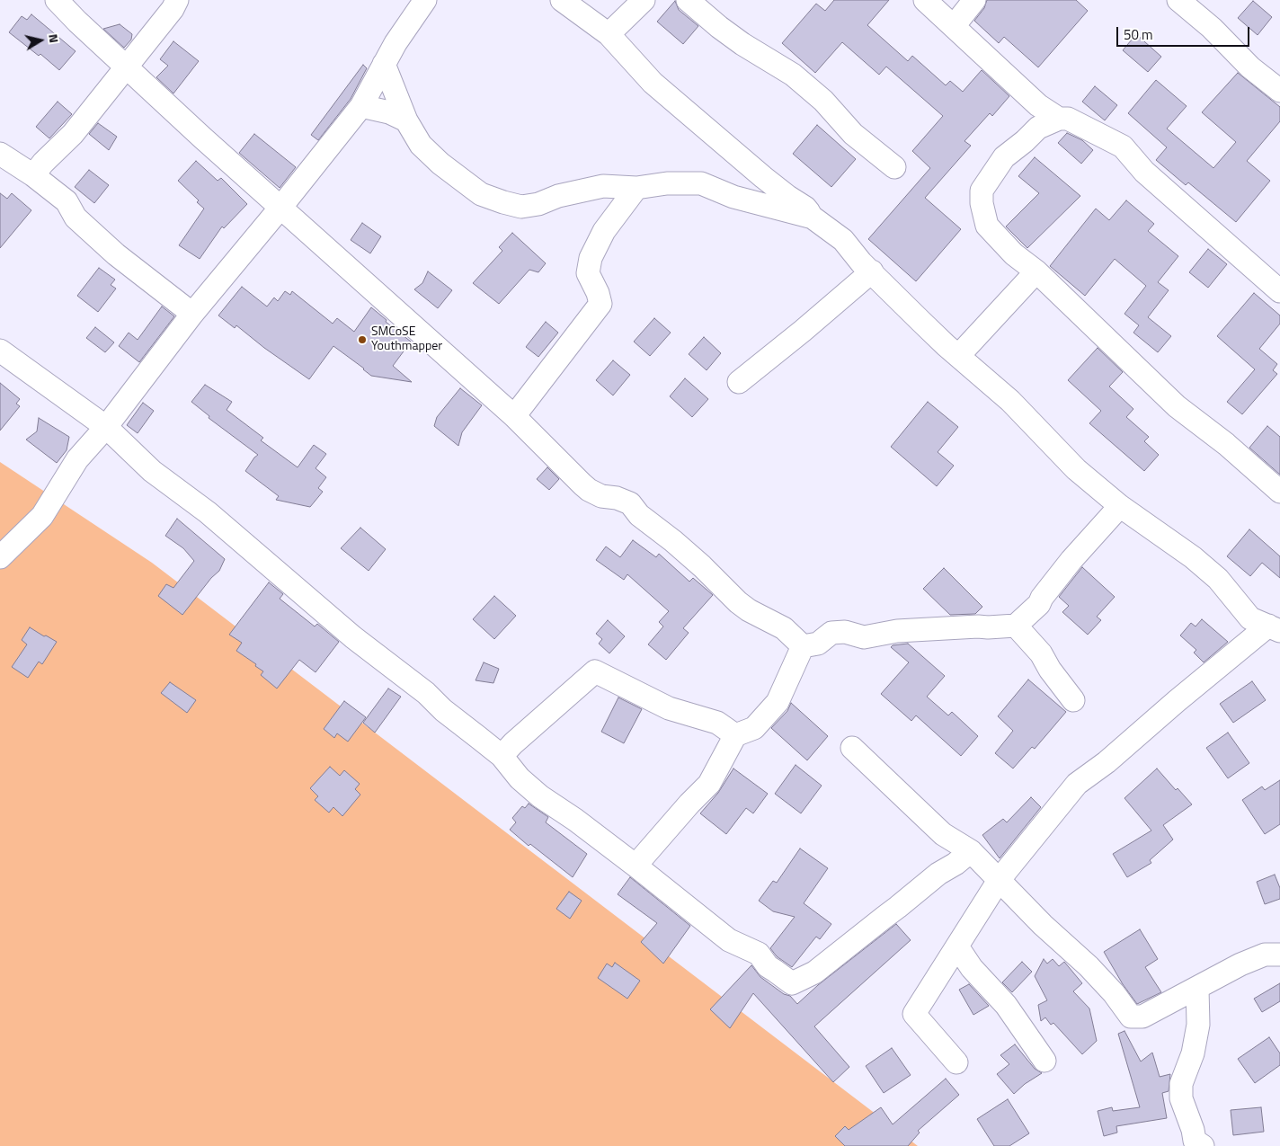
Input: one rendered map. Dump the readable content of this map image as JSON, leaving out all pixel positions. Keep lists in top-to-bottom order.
{
  "places": ["SMCoSE Youthmapper"],
  "scale_bar": "50 m",
  "north": "right"
}
